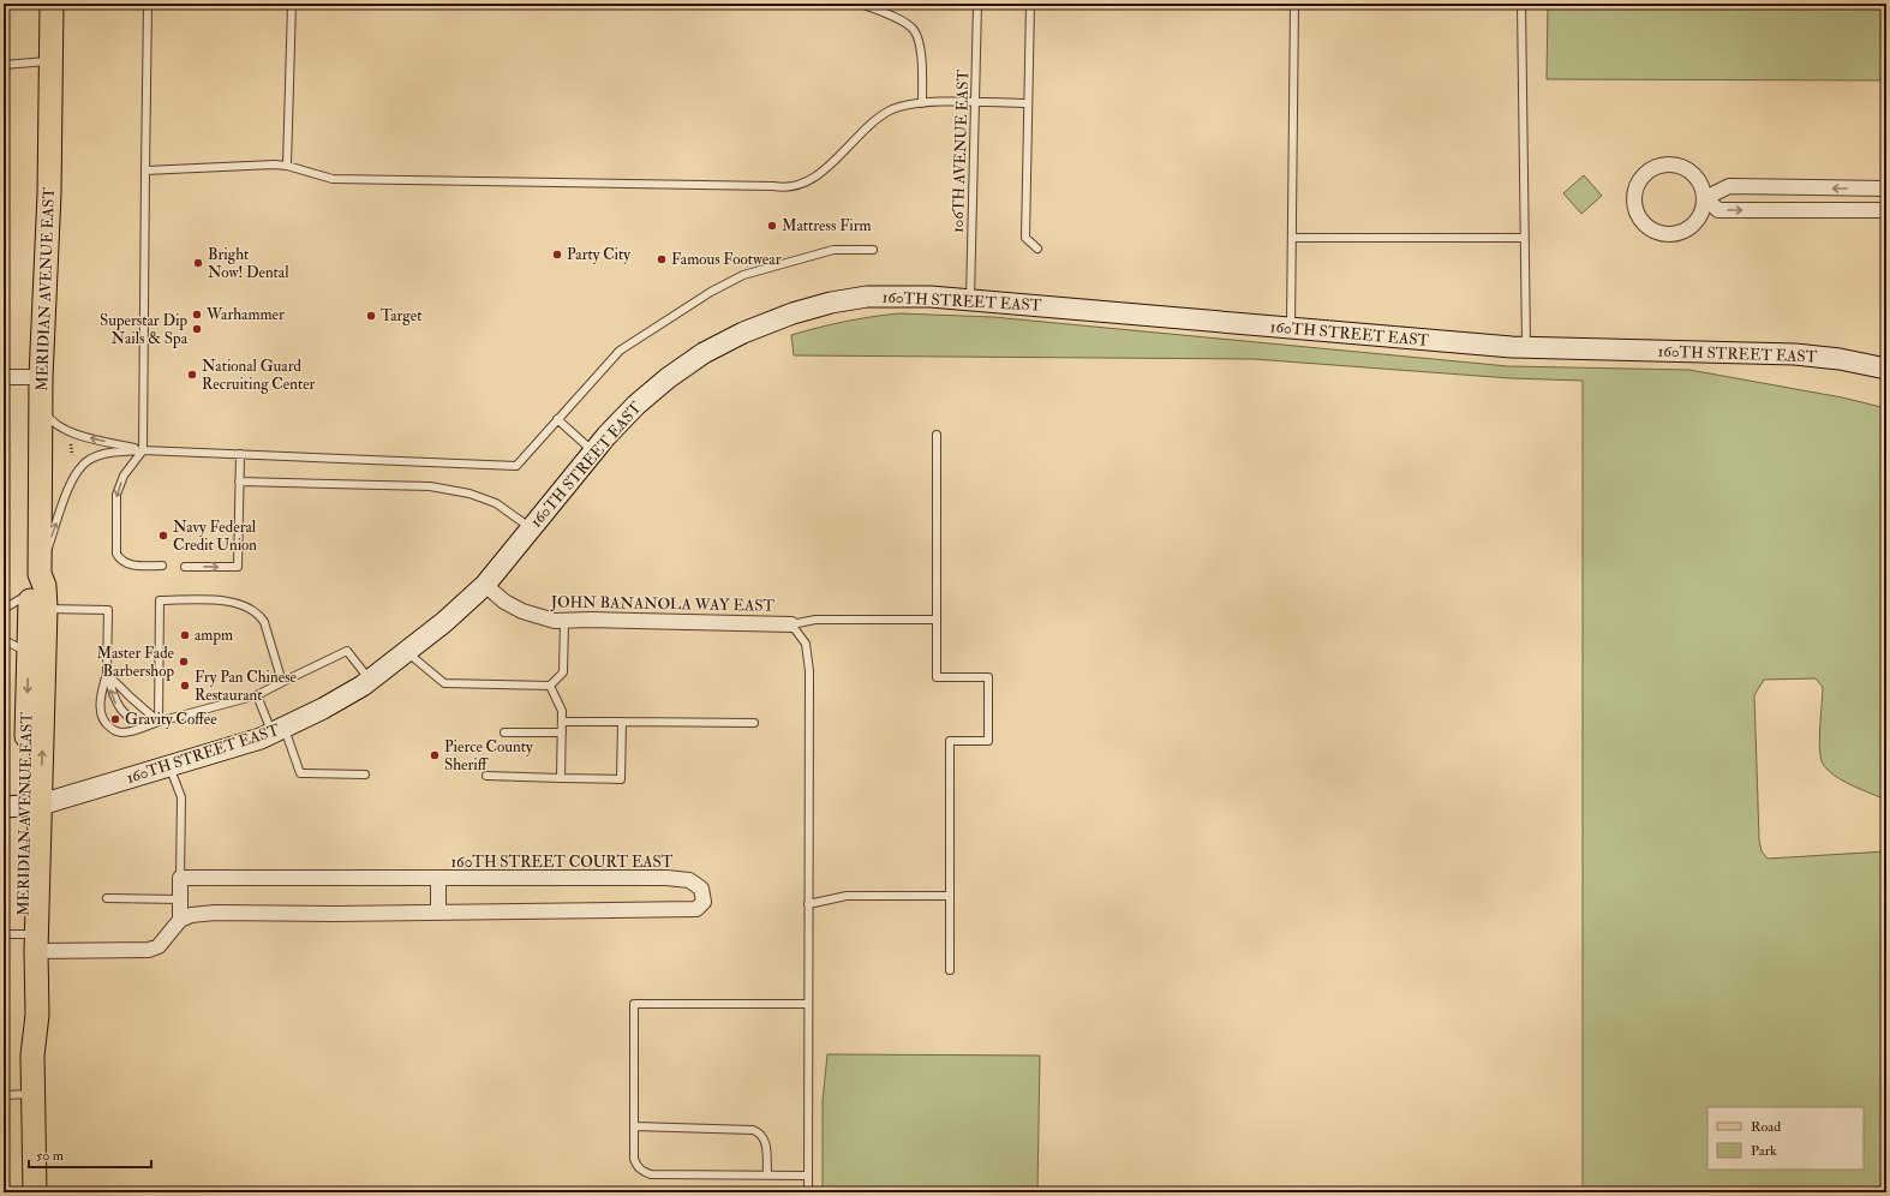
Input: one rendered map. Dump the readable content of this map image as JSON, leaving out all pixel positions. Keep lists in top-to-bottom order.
{
  "streets": {
    "main road": ["MERIDIAN AVENUE EAST"],
    "street": ["160TH STREET EAST", "JOHN BANANOLA WAY EAST", "160TH STREET COURT EAST"],
    "lane": ["106TH AVENUE EAST"]
  },
  "crossings": [
    ["106TH AVENUE EAST", "160TH STREET EAST"],
    ["MERIDIAN AVENUE EAST", "160TH STREET EAST"],
    ["160TH STREET EAST", "JOHN BANANOLA WAY EAST"]
  ],
  "places": [
    "Mattress Firm",
    "Party City",
    "Famous Footwear",
    "Bright Now! Dental",
    "Warhammer",
    "Target",
    "Superstar Dip Nails & Spa",
    "National Guard Recruiting Center",
    "Navy Federal Credit Union",
    "ampm",
    "Master Fade Barbershop",
    "Fry Pan Chinese Restaurant",
    "Gravity Coffee",
    "Pierce County Sheriff"
  ],
  "legend": ["Road", "Park"],
  "scale_bar": "50 m"
}
